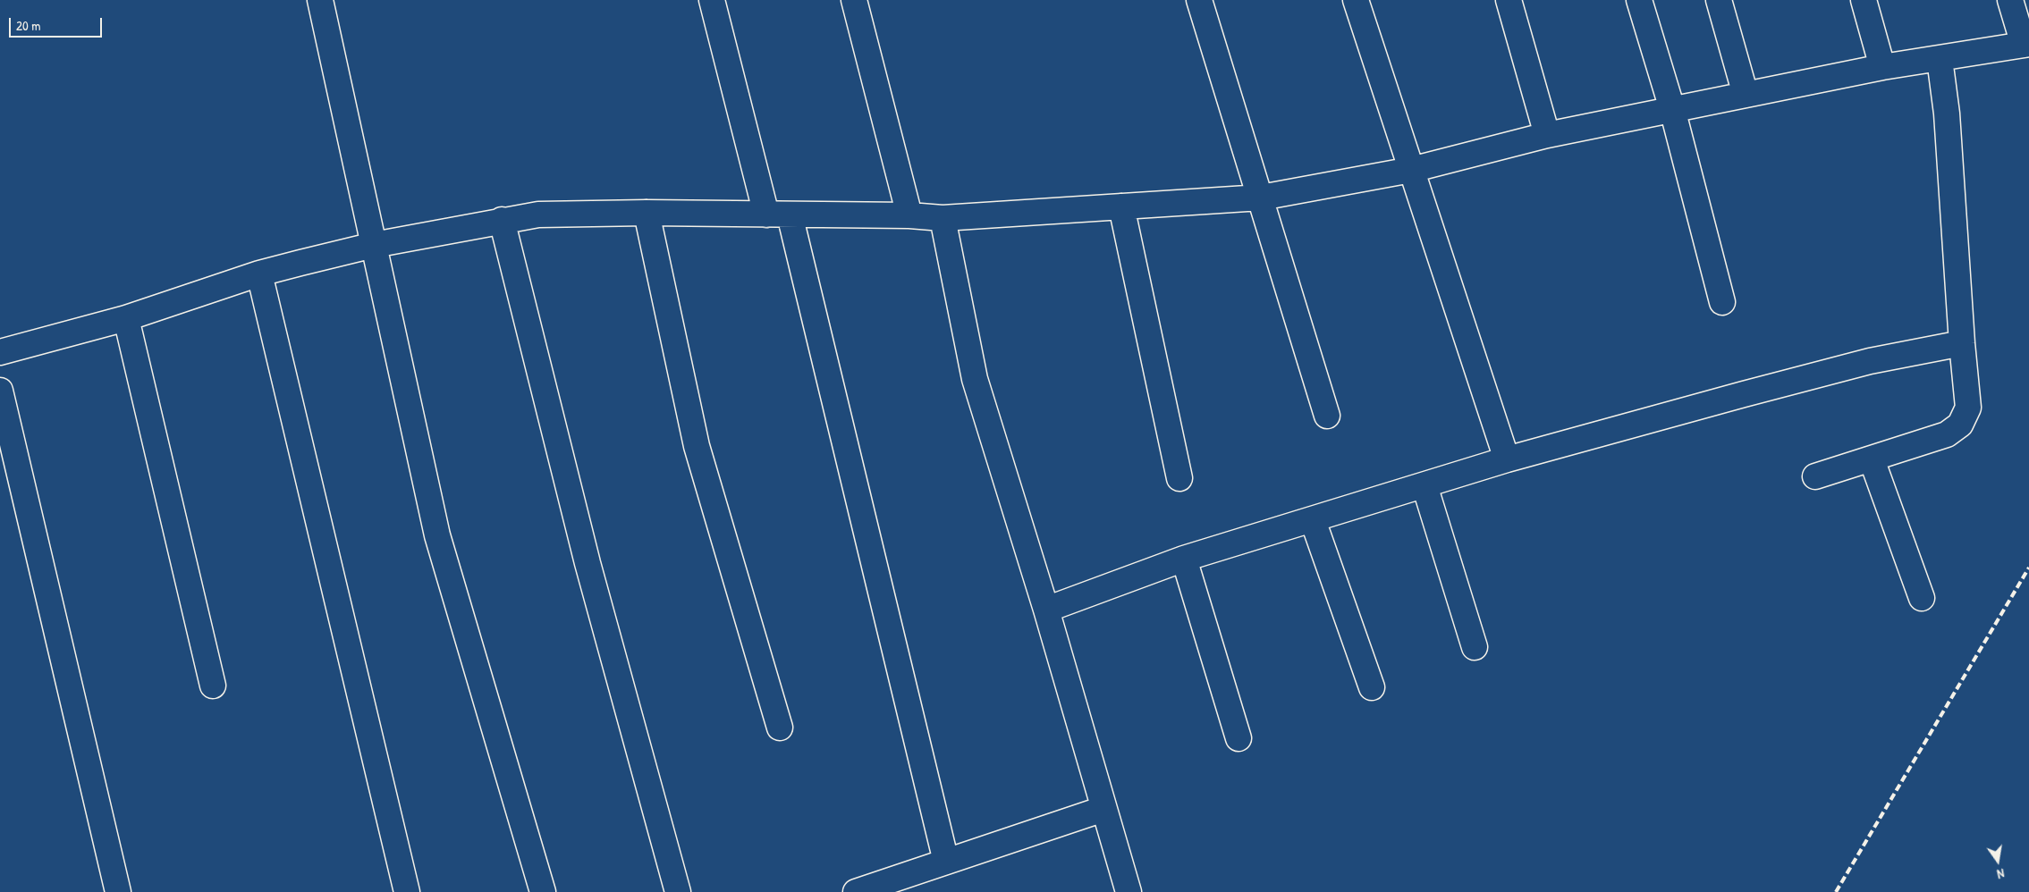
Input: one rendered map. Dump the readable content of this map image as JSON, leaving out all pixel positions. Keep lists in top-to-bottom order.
{
  "scale_bar": "20 m",
  "north": "bottom"
}
